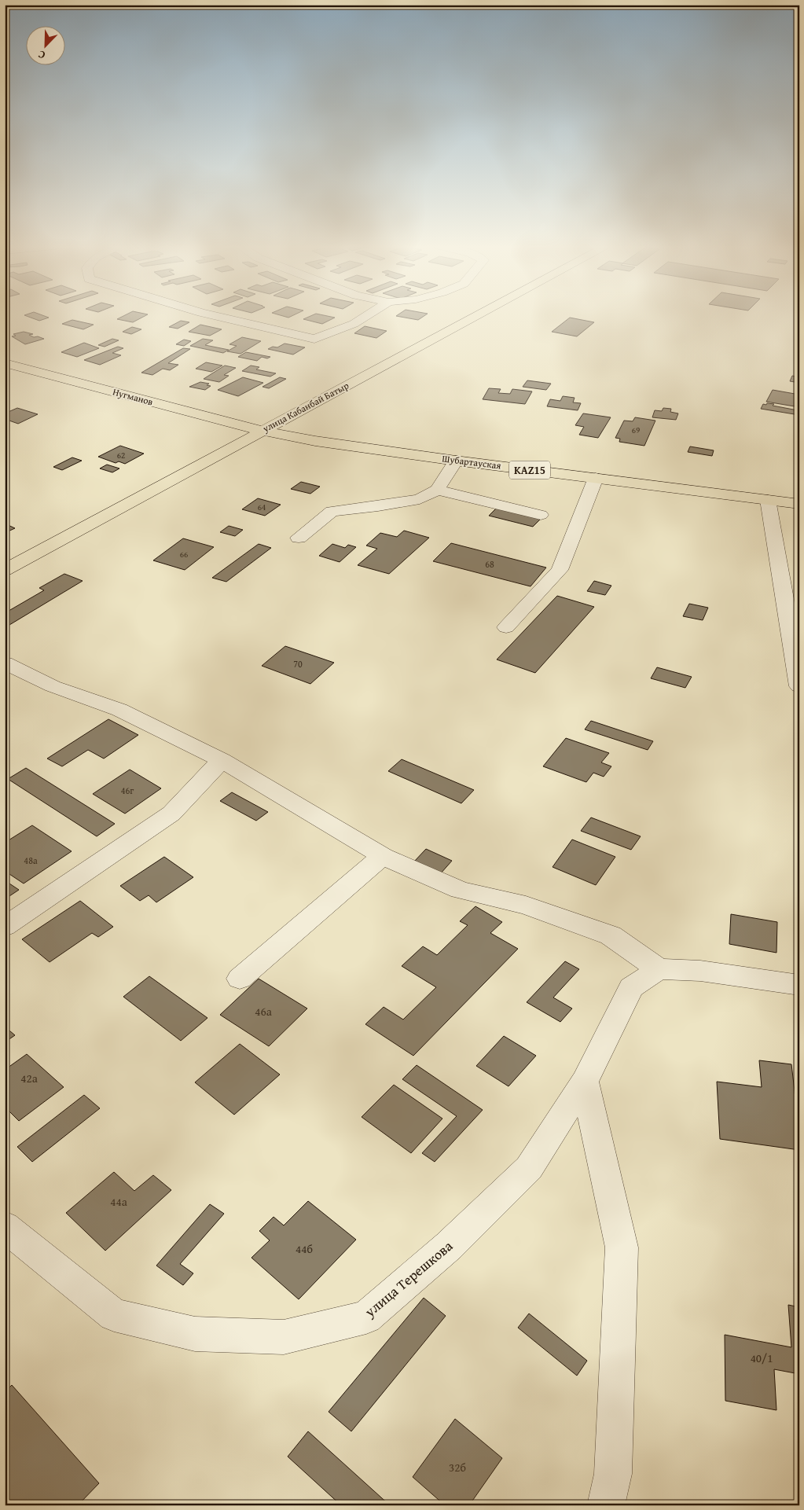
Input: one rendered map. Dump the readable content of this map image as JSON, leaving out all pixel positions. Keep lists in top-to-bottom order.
{
  "streets": {
    "main road": [
      "Нугманов",
      "улица Кабанбай Батыр",
      "Шубартауская",
      "KAZ15"
    ],
    "street": ["улица Терешкова"]
  },
  "crossings": [
    ["Нугманов", "улица Кабанбай Батыр"],
    ["Нугманов", "Шубартауская"],
    ["улица Кабанбай Батыр", "Шубартауская"]
  ],
  "house_numbers": [
    "69",
    "62",
    "64",
    "66",
    "68",
    "70",
    "46г",
    "48а",
    "46а",
    "42а",
    "44а",
    "44б",
    "40/1",
    "32б"
  ],
  "north": "bottom left"
}
